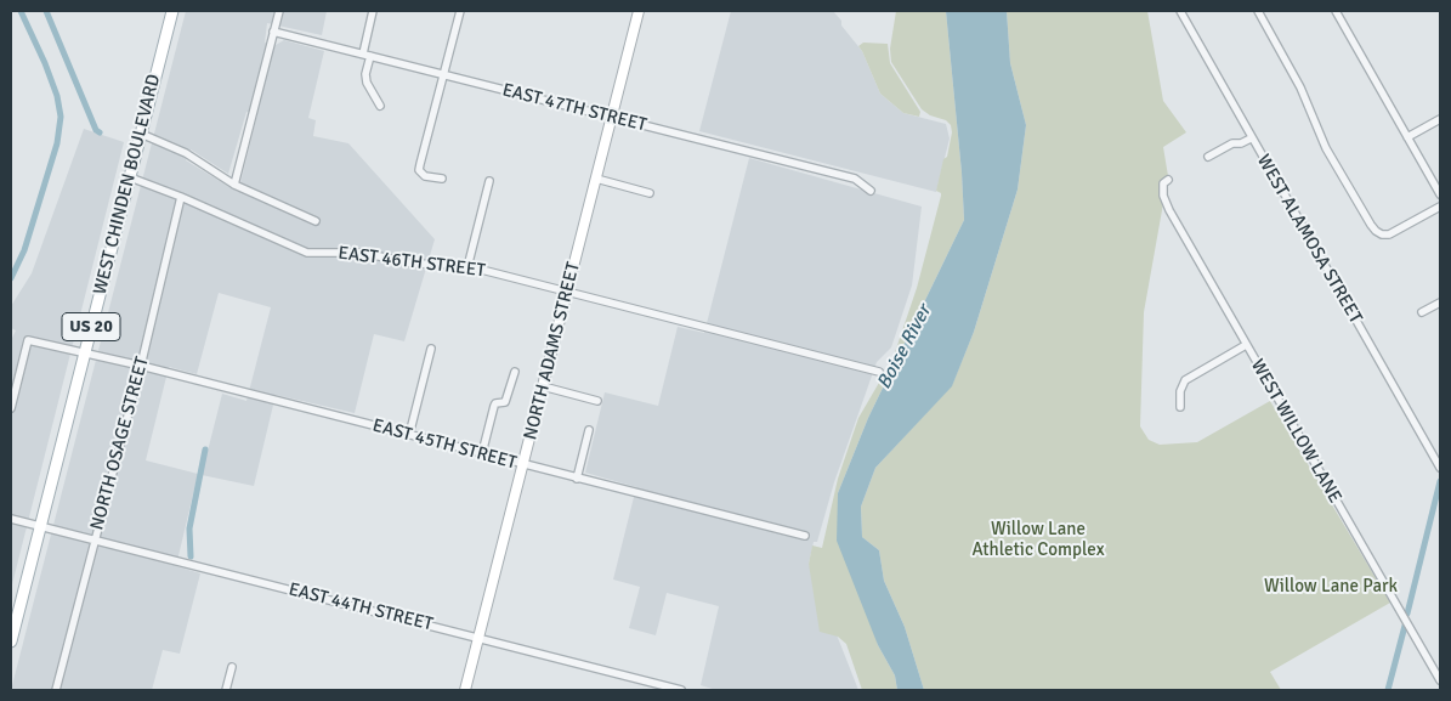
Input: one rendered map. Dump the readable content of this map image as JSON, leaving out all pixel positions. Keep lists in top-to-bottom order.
{
  "streets": {
    "main road": ["WEST CHINDEN BOULEVARD", "US 20"],
    "street": [
      "EAST 47TH STREET",
      "WEST ALAMOSA STREET",
      "EAST 46TH STREET",
      "NORTH ADAMS STREET",
      "WEST WILLOW LANE",
      "NORTH OSAGE STREET",
      "EAST 45TH STREET",
      "EAST 44TH STREET"
    ]
  },
  "crossings": [
    ["EAST 47TH STREET", "NORTH ADAMS STREET"],
    ["WEST CHINDEN BOULEVARD", "EAST 46TH STREET"],
    ["WEST CHINDEN BOULEVARD", "EAST 45TH STREET"],
    ["WEST CHINDEN BOULEVARD", "EAST 44TH STREET"],
    ["EAST 46TH STREET", "NORTH ADAMS STREET"],
    ["EAST 46TH STREET", "NORTH OSAGE STREET"],
    ["NORTH ADAMS STREET", "EAST 45TH STREET"],
    ["NORTH ADAMS STREET", "EAST 44TH STREET"],
    ["NORTH OSAGE STREET", "EAST 45TH STREET"],
    ["NORTH OSAGE STREET", "EAST 44TH STREET"]
  ],
  "water": ["Boise River"],
  "parks": ["Willow Lane Athletic Complex", "Willow Lane Park"]
}
